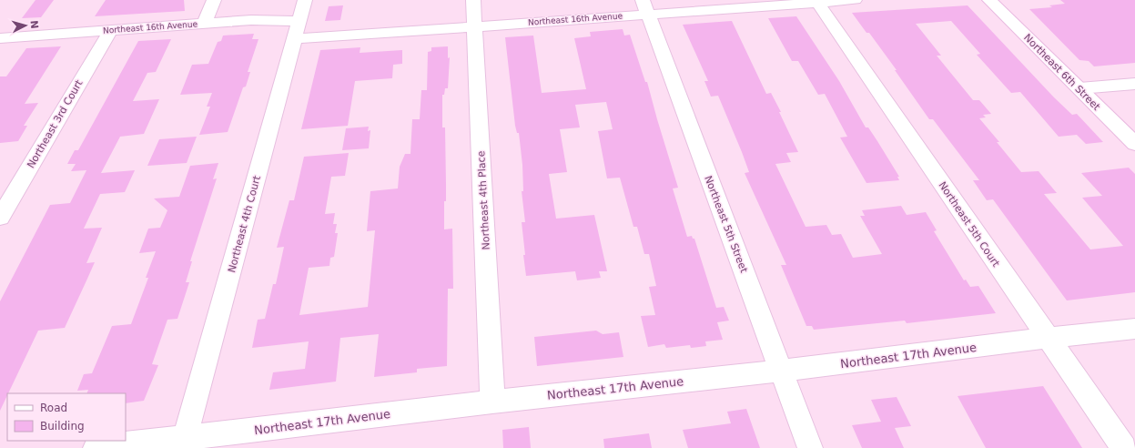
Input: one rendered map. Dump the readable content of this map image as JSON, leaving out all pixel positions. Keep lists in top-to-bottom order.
{
  "streets": {
    "street": [
      "Northeast 16th Avenue",
      "Northeast 6th Street",
      "Northeast 3rd Court",
      "Northeast 4th Place",
      "Northeast 4th Court",
      "Northeast 5th Street",
      "Northeast 5th Court",
      "Northeast 17th Avenue"
    ]
  },
  "crossings": [
    ["Northeast 16th Avenue", "Northeast 3rd Court"],
    ["Northeast 16th Avenue", "Northeast 4th Place"],
    ["Northeast 16th Avenue", "Northeast 4th Court"],
    ["Northeast 16th Avenue", "Northeast 5th Street"],
    ["Northeast 16th Avenue", "Northeast 5th Court"],
    ["Northeast 4th Place", "Northeast 17th Avenue"],
    ["Northeast 4th Court", "Northeast 17th Avenue"],
    ["Northeast 5th Street", "Northeast 17th Avenue"],
    ["Northeast 5th Court", "Northeast 17th Avenue"]
  ],
  "legend": ["Road", "Building"],
  "north": "right"
}
